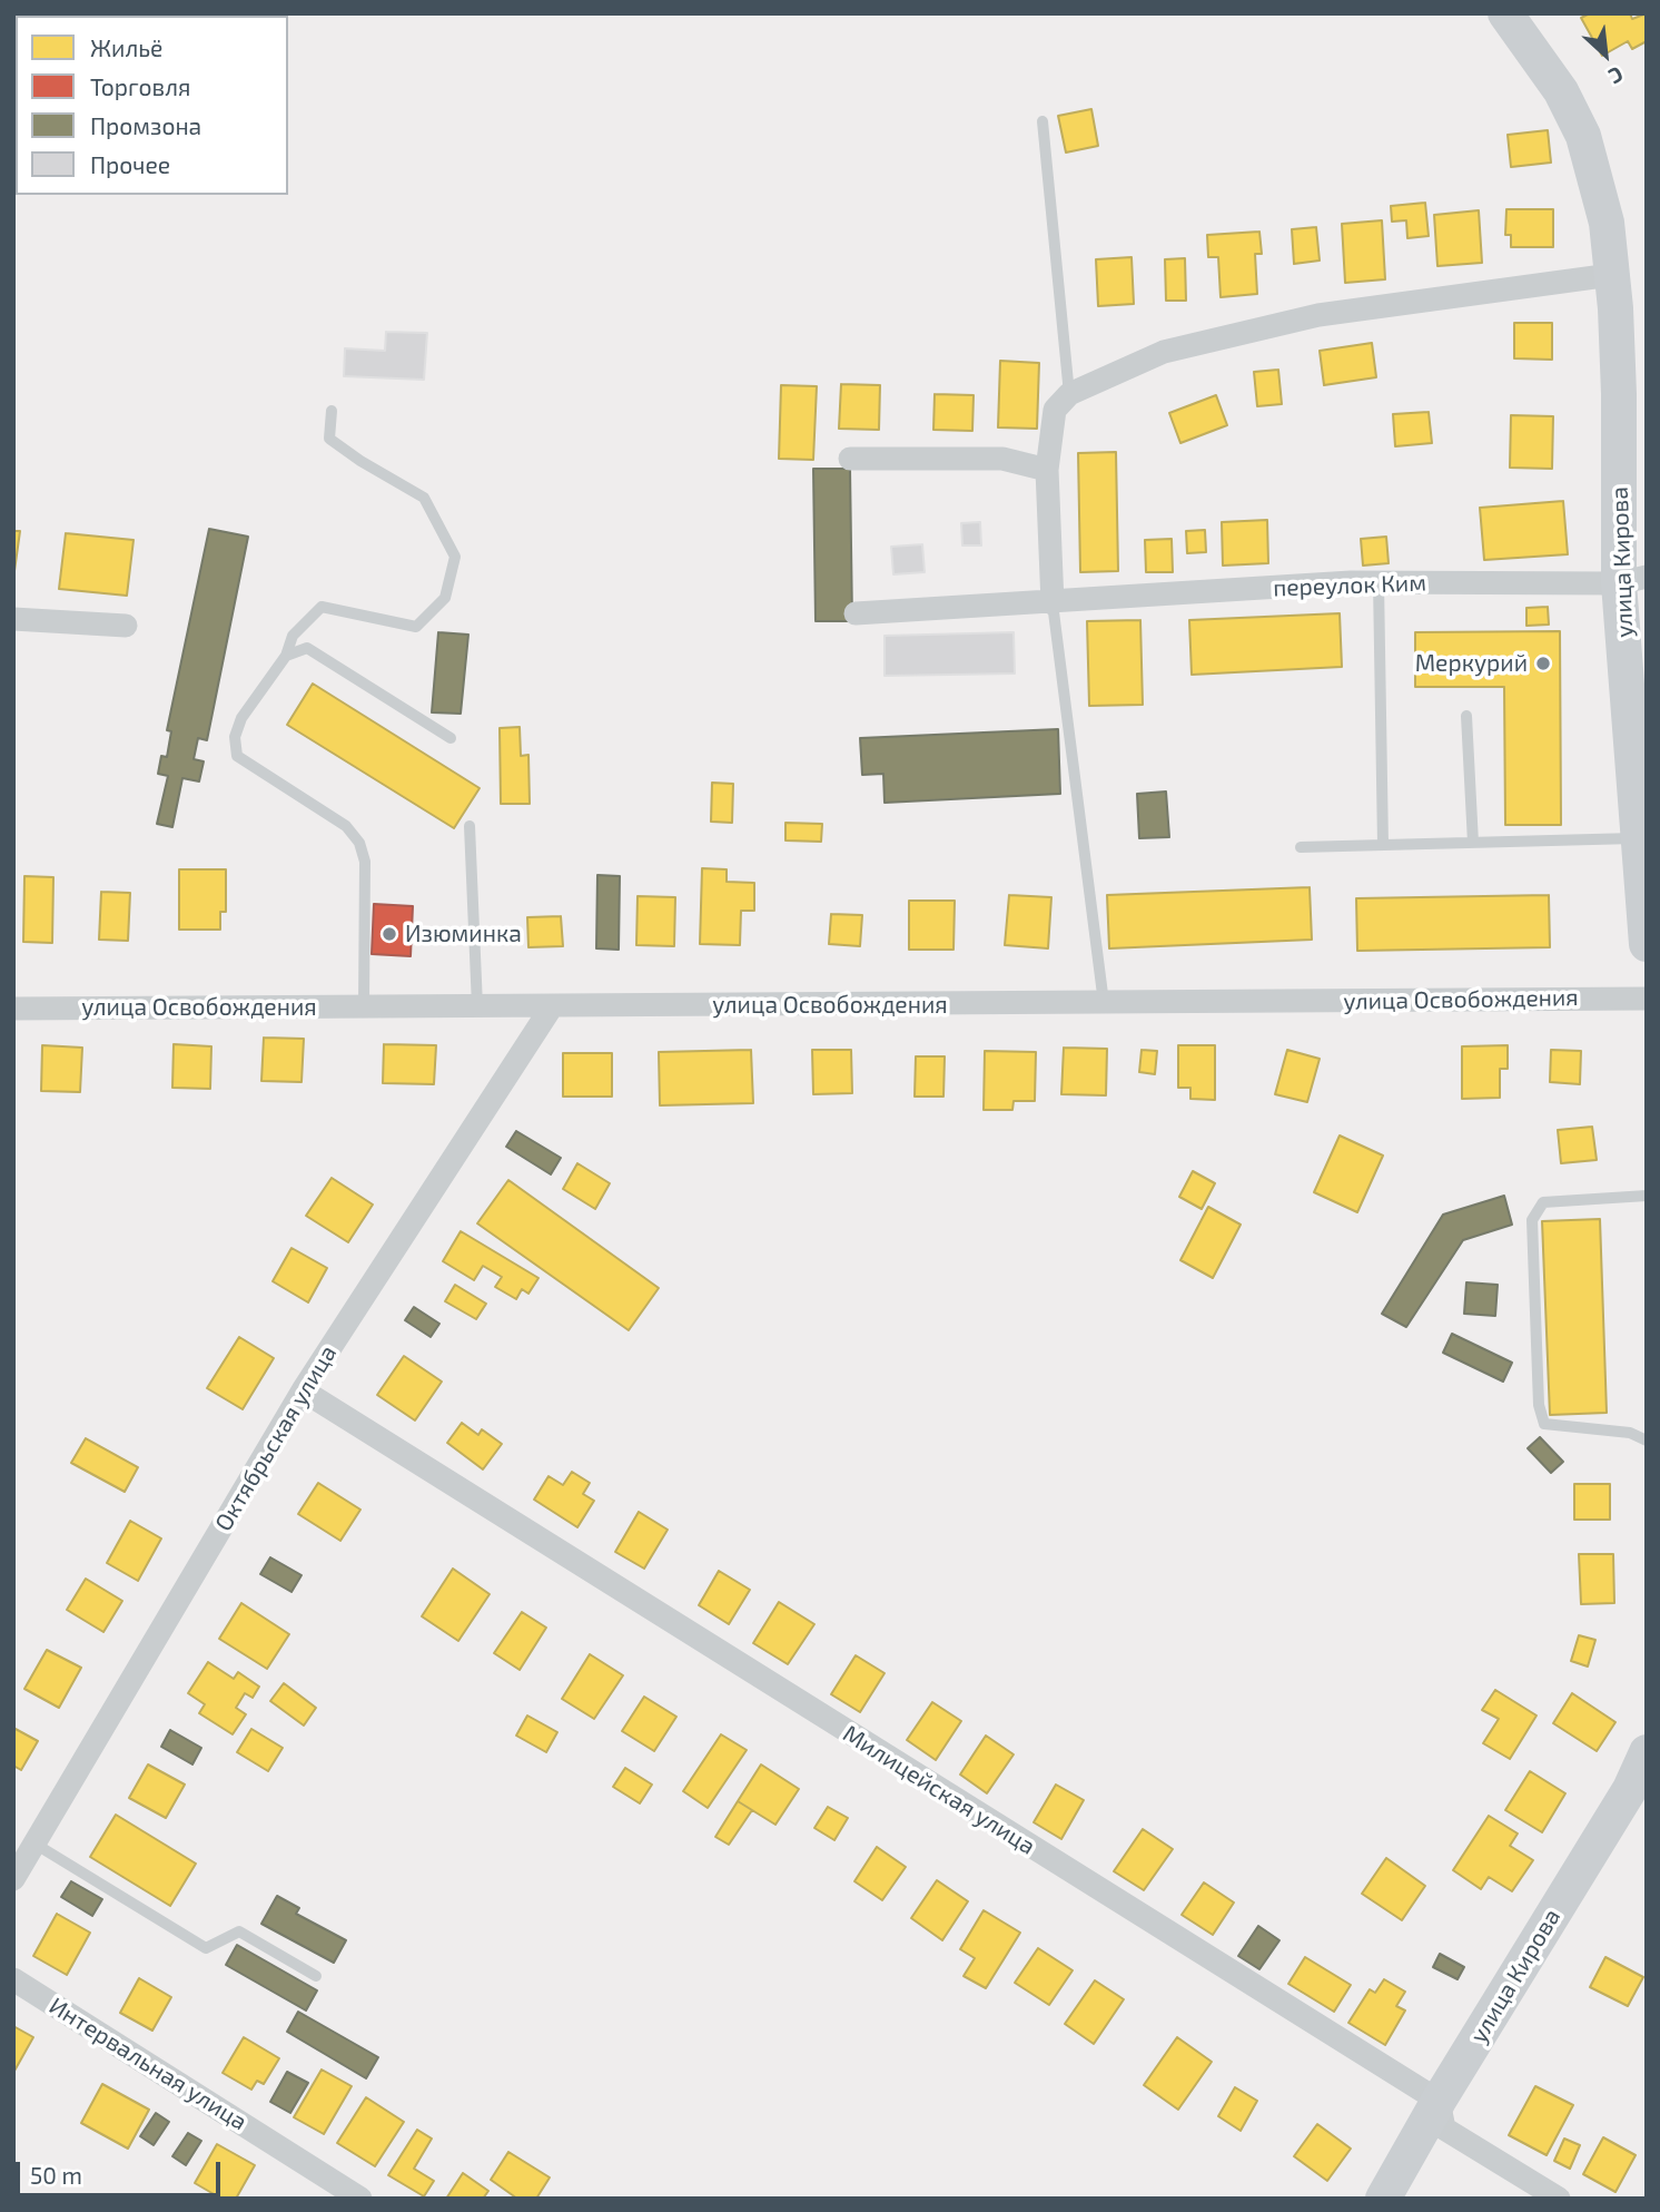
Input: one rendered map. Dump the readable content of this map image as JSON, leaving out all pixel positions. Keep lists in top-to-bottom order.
{
  "streets": {
    "main road": ["улица Кирова"],
    "street": [
      "переулок Ким",
      "улица Освобождения",
      "Октябрьская улица",
      "Милицейская улица",
      "Интервальная улица"
    ]
  },
  "crossings": [
    ["улица Кирова", "переулок Ким"],
    ["улица Кирова", "Милицейская улица"],
    ["улица Освобождения", "Октябрьская улица"],
    ["Октябрьская улица", "Милицейская улица"]
  ],
  "places": ["Меркурий", "Изюминка"],
  "legend": [
    "Жильё",
    "Торговля",
    "Промзона",
    "Прочее"
  ],
  "scale_bar": "50 m",
  "north": "bottom right"
}
